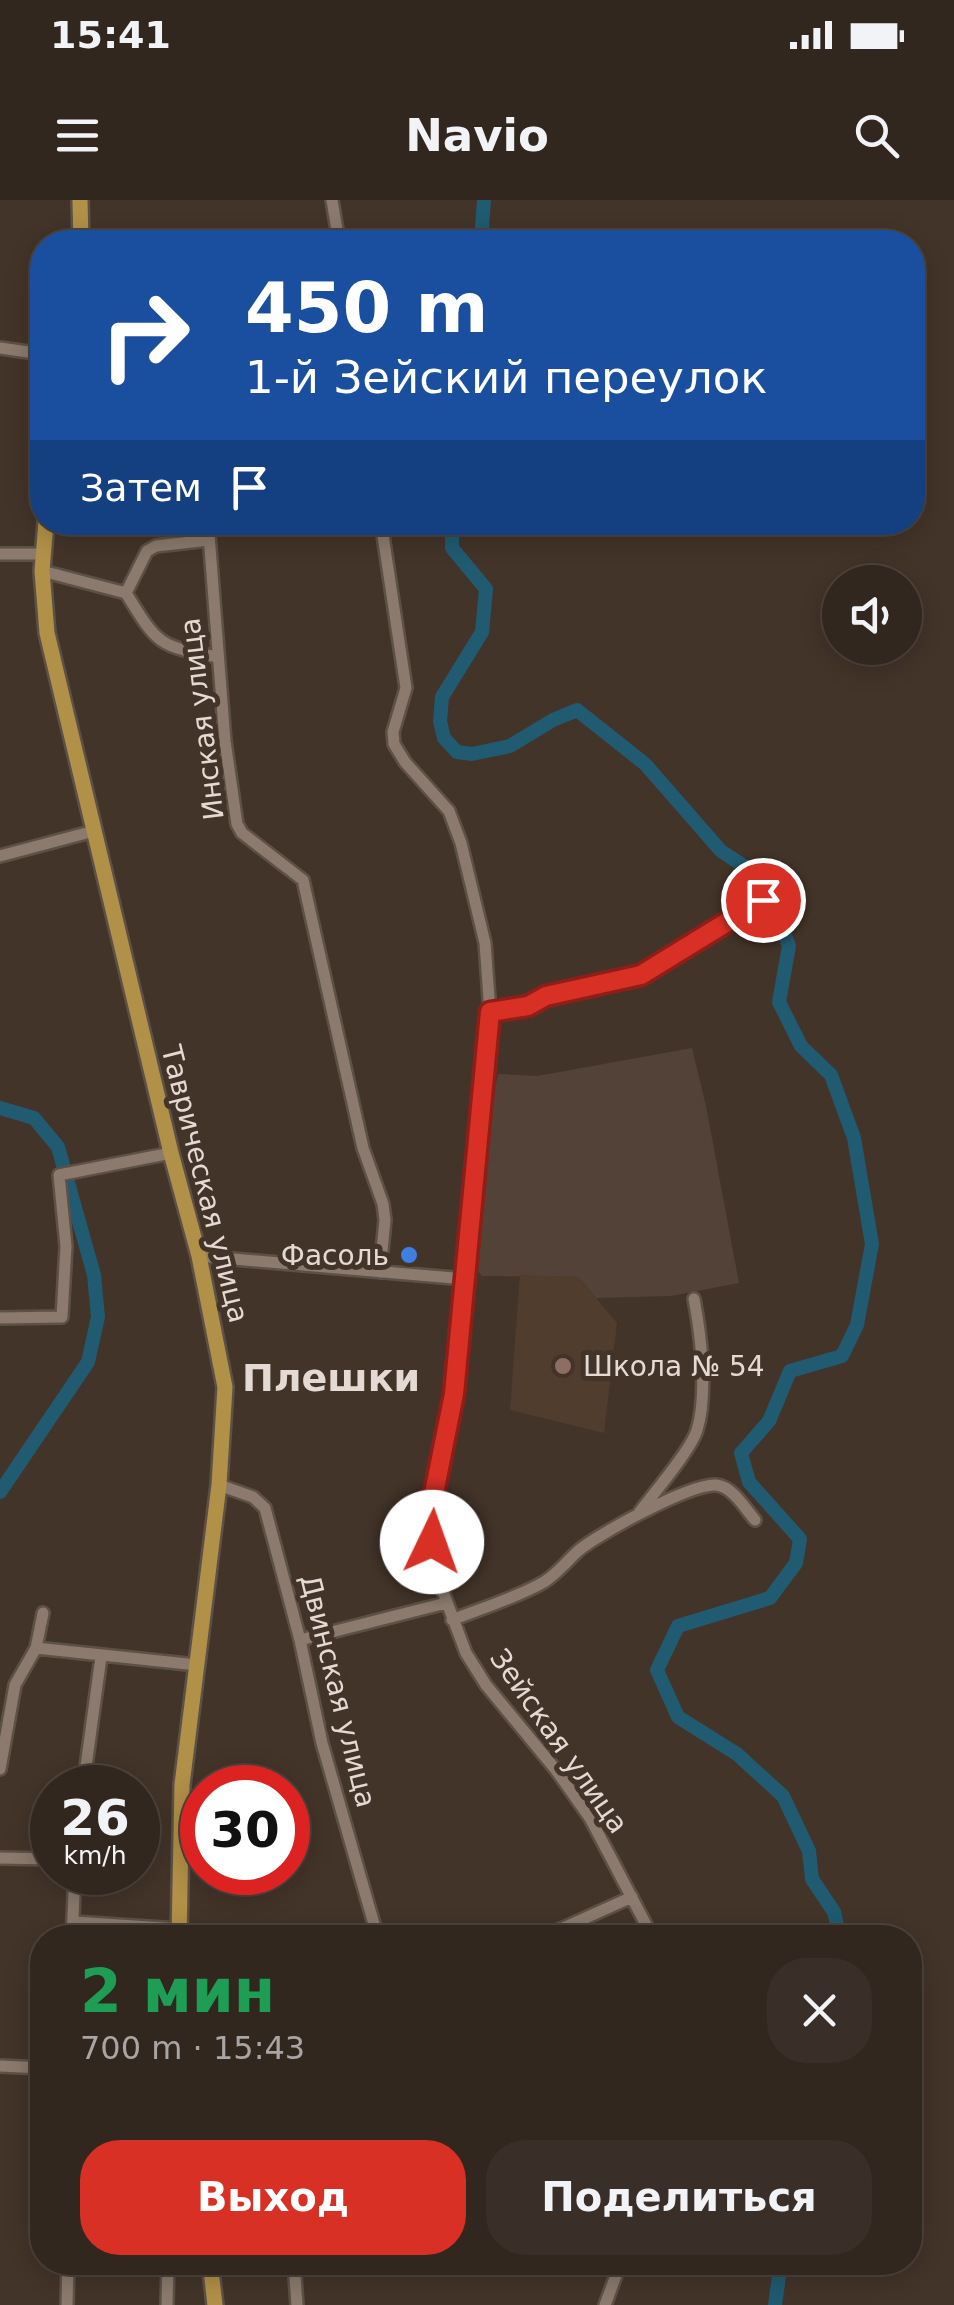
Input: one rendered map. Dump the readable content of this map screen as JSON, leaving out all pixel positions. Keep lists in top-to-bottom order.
{
  "streets": {
    "main road": ["Таврическая улица"],
    "street": ["Инская улица", "Двинская улица", "Зейская улица"]
  },
  "crossings": [
    ["Таврическая улица", "Двинская улица"]
  ],
  "districts": ["Плешки"],
  "places": ["Фасоль", "Школа № 54"],
  "page": {
    "status": "15:41",
    "header": "Navio",
    "turn": ["450 m", "1-й Зейский переулок"],
    "then": "Затем",
    "speed": "26 km/h",
    "limit": "30",
    "heading": ["2 мин", "700 m · 15:43"],
    "buttons": ["Выход", "Поделиться"]
  }
}
